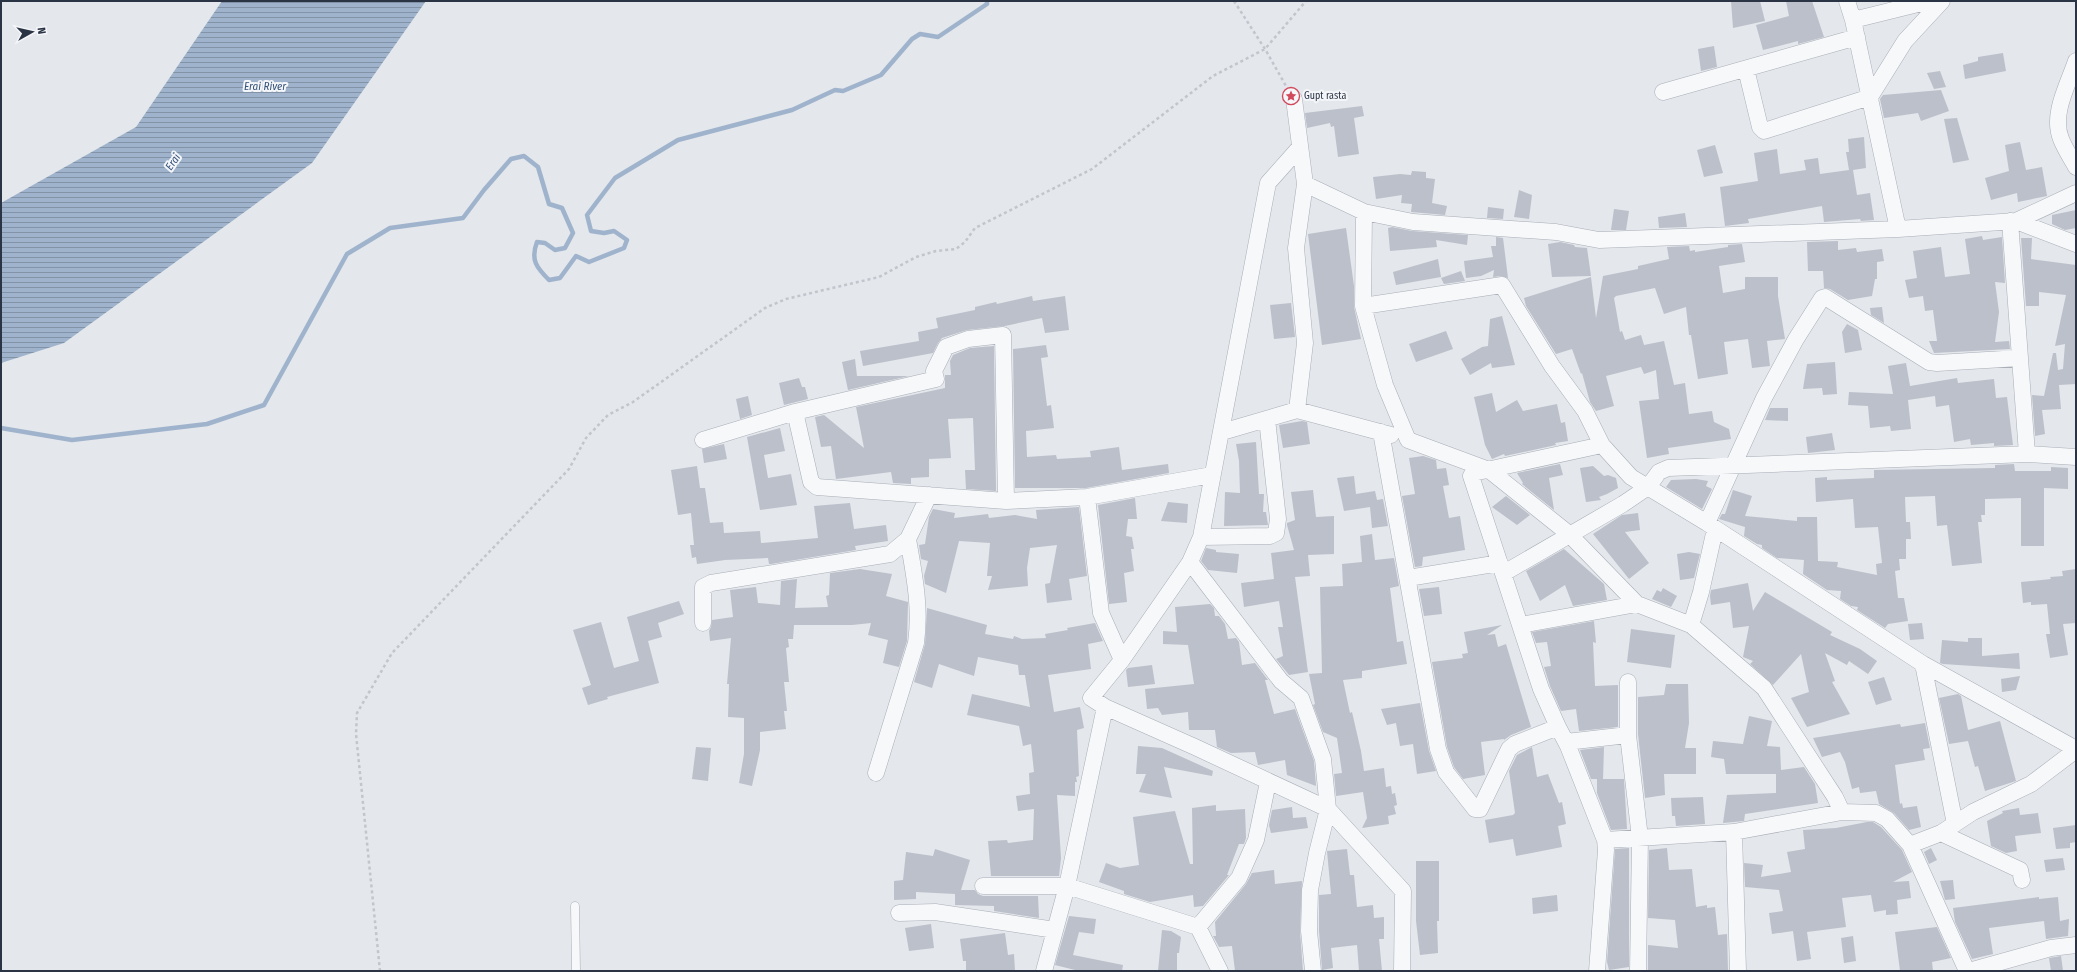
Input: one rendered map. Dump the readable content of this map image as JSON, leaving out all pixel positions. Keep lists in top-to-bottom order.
{
  "water": ["Erai River", "Erai"],
  "places": {
    "place": ["Gupt rasta"]
  },
  "north": "right"
}
